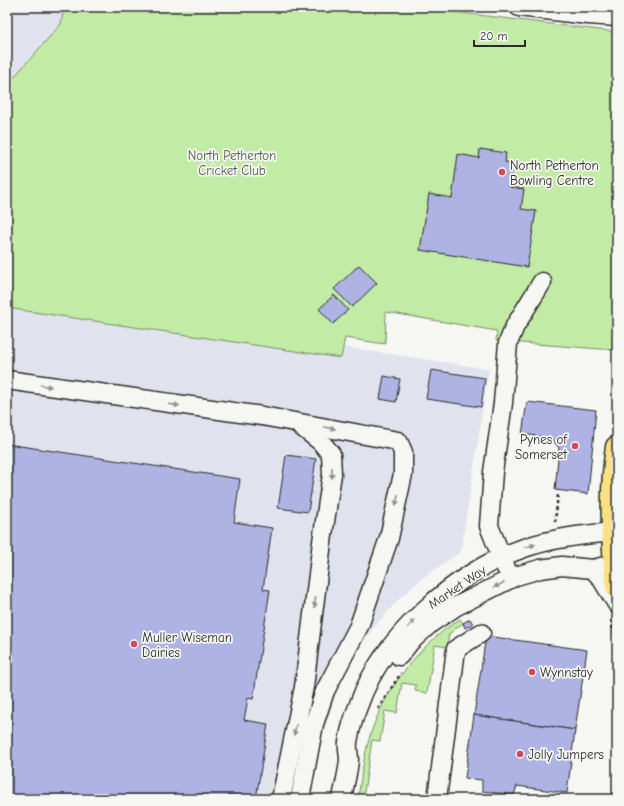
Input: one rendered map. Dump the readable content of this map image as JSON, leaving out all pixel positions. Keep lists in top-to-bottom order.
{
  "streets": {
    "street": ["Market Way"]
  },
  "parks": ["North Petherton Cricket Club"],
  "places": [
    "North Petherton Bowling Centre",
    "Pynes of Somerset",
    "Muller Wiseman Dairies",
    "Wynnstay",
    "Jolly Jumpers"
  ],
  "scale_bar": "20 m"
}
